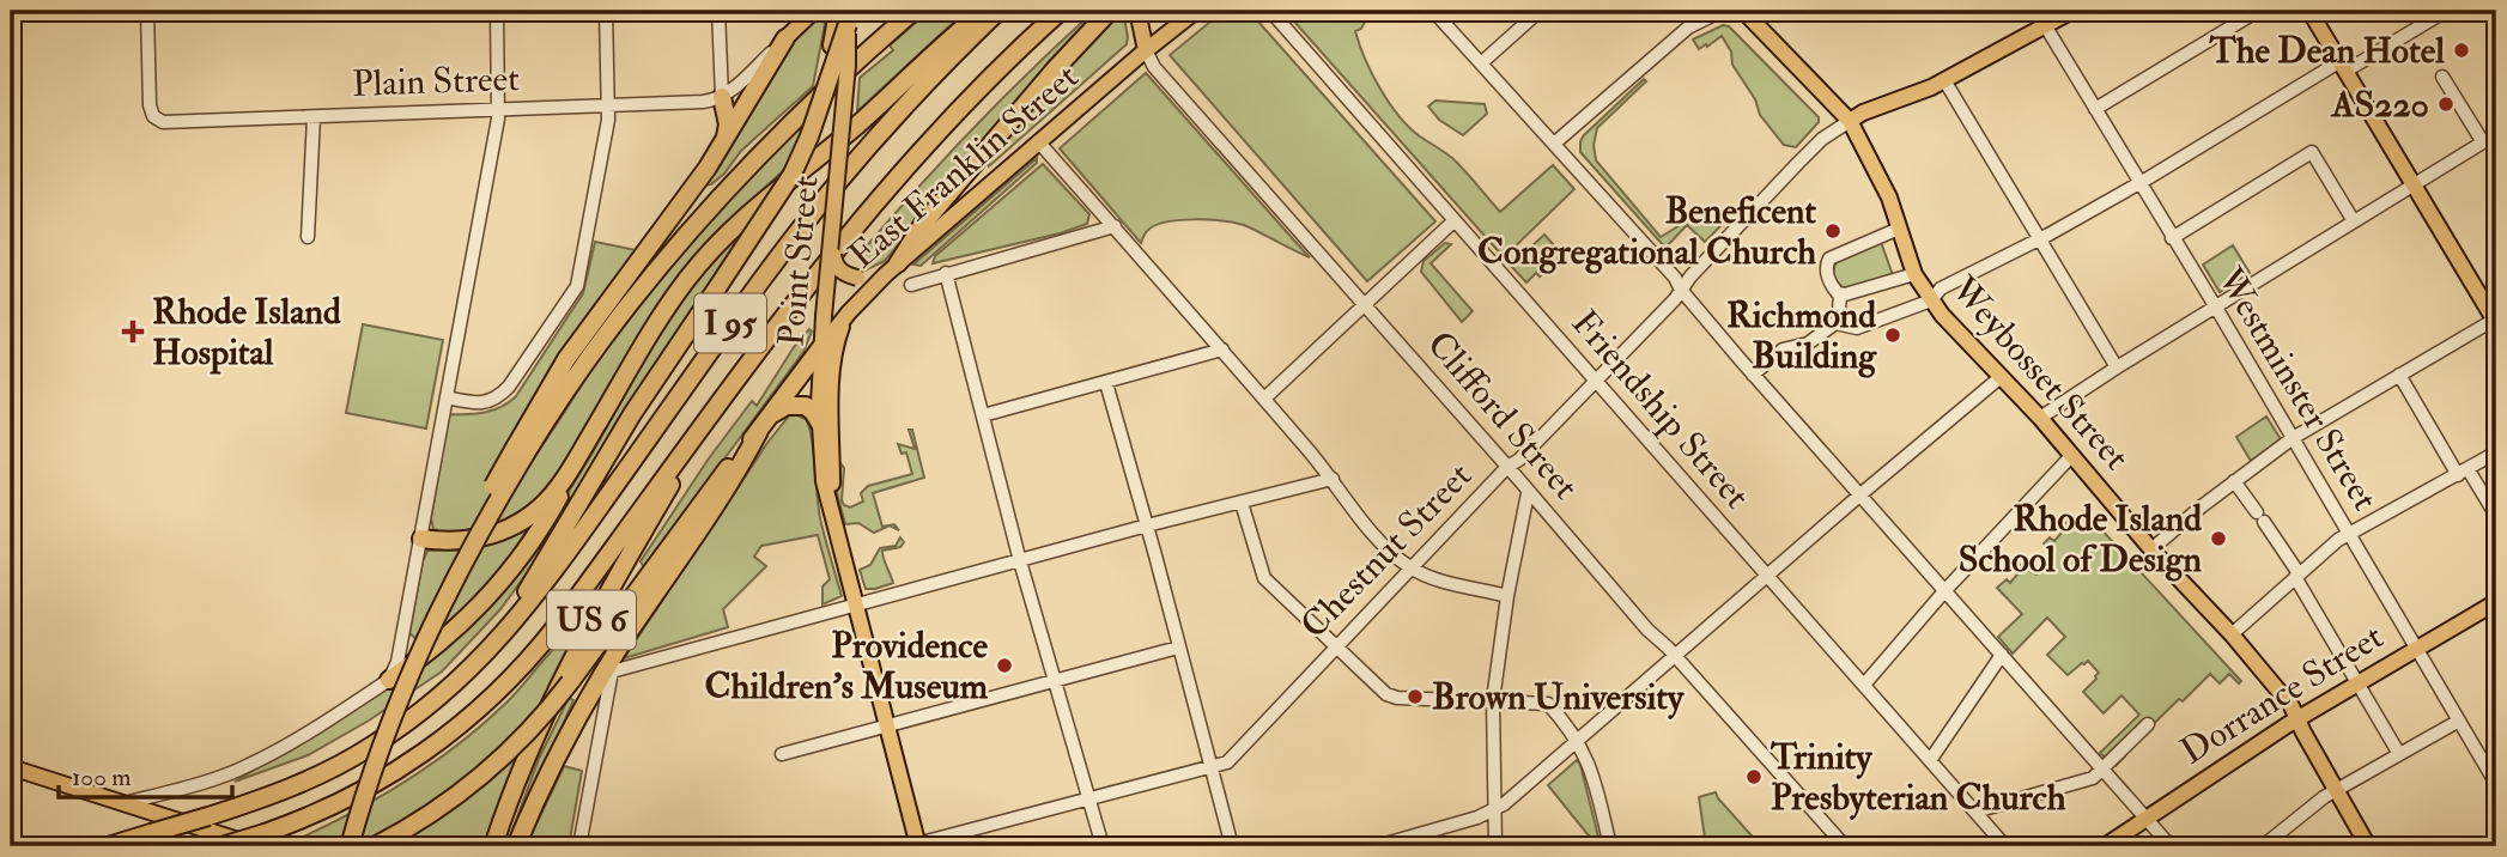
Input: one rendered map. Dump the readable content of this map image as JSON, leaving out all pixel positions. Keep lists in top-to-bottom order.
{
  "streets": {
    "highway": ["I 95", "US 6"],
    "main road": [
      "East Franklin Street",
      "Point Street",
      "Weybosset Street",
      "Clifford Street",
      "Dorrance Street"
    ],
    "street": [
      "Plain Street",
      "Westminster Street",
      "Friendship Street",
      "Chestnut Street"
    ]
  },
  "crossings": [
    ["East Franklin Street", "Point Street"],
    ["East Franklin Street", "Clifford Street"],
    ["Point Street", "Chestnut Street"],
    ["I 95", "US 6"],
    ["Weybosset Street", "Chestnut Street"],
    ["Weybosset Street", "Dorrance Street"],
    ["Westminster Street", "Dorrance Street"],
    ["Friendship Street", "Chestnut Street"],
    ["Clifford Street", "Chestnut Street"]
  ],
  "places": {
    "other": [
      "The Dean Hotel",
      "AS220",
      "Beneficent Congregational Church",
      "Richmond Building",
      "Rhode Island School of Design",
      "Providence Children's Museum",
      "Brown University",
      "Trinity Presbyterian Church"
    ],
    "health": ["Rhode Island Hospital"]
  },
  "scale_bar": "100 m"
}
